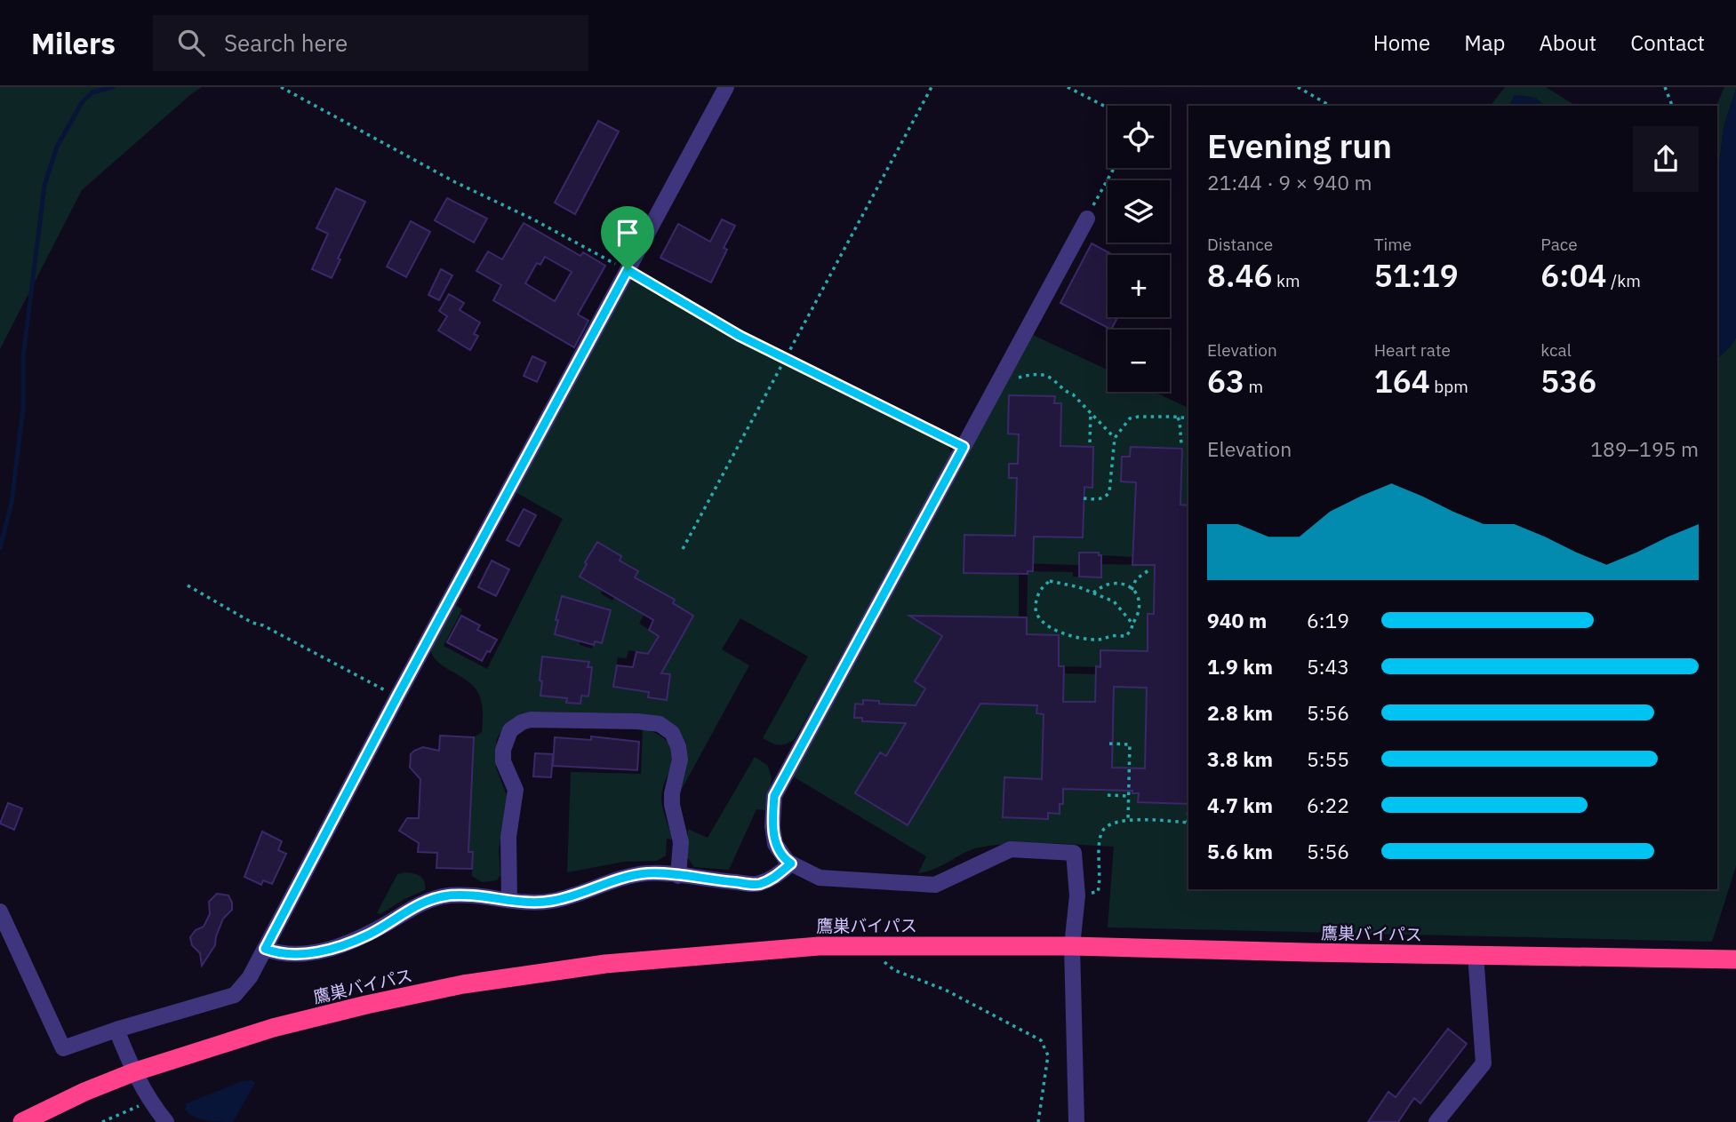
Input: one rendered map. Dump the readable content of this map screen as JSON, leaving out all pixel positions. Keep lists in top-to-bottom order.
{
  "streets": {
    "highway": ["鷹巣バイパス"]
  },
  "page": {
    "header": "Milers",
    "search": "Search here",
    "nav": [
      "Home",
      "Map",
      "About",
      "Contact"
    ],
    "map_buttons": ["+", "−"],
    "heading": ["Evening run", "21:44 · 9 × 940 m"],
    "stats": [
      ["Distance", "8.46 km"],
      ["Time", "51:19"],
      ["Pace", "6:04 /km"],
      ["Elevation", "63 m"],
      ["Heart rate", "164 bpm"],
      ["kcal", "536"]
    ],
    "chart": ["Elevation", "189–195 m"],
    "list": [
      {
        "name": "940 m",
        "note": "6:19"
      },
      {
        "name": "1.9 km",
        "note": "5:43"
      },
      {
        "name": "2.8 km",
        "note": "5:56"
      },
      {
        "name": "3.8 km",
        "note": "5:55"
      },
      {
        "name": "4.7 km",
        "note": "6:22"
      },
      {
        "name": "5.6 km",
        "note": "5:56"
      }
    ]
  }
}
